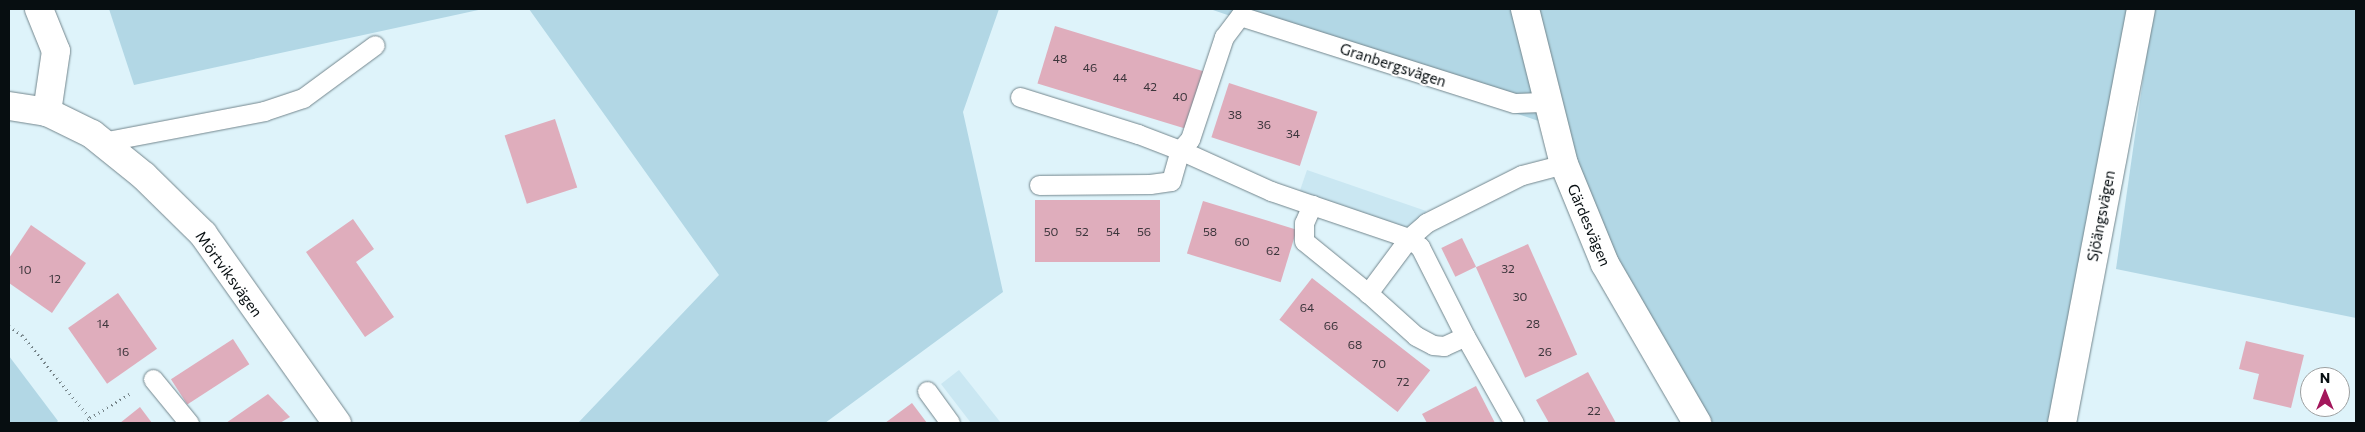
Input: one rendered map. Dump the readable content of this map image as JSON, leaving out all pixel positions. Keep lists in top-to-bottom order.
{
  "streets": {
    "street": ["Sjöängsvägen", "Gärdesvägen", "Mörtviksvägen"],
    "lane": ["Granbergsvägen"]
  },
  "crossings": [
    ["Granbergsvägen", "Gärdesvägen"]
  ],
  "house_numbers": [
    "48",
    "46",
    "44",
    "42",
    "40",
    "38",
    "36",
    "34",
    "50",
    "52",
    "54",
    "56",
    "58",
    "60",
    "62",
    "32",
    "10",
    "12",
    "30",
    "64",
    "14",
    "28",
    "66",
    "68",
    "16",
    "26",
    "70",
    "72",
    "22"
  ],
  "north": "top"
}
